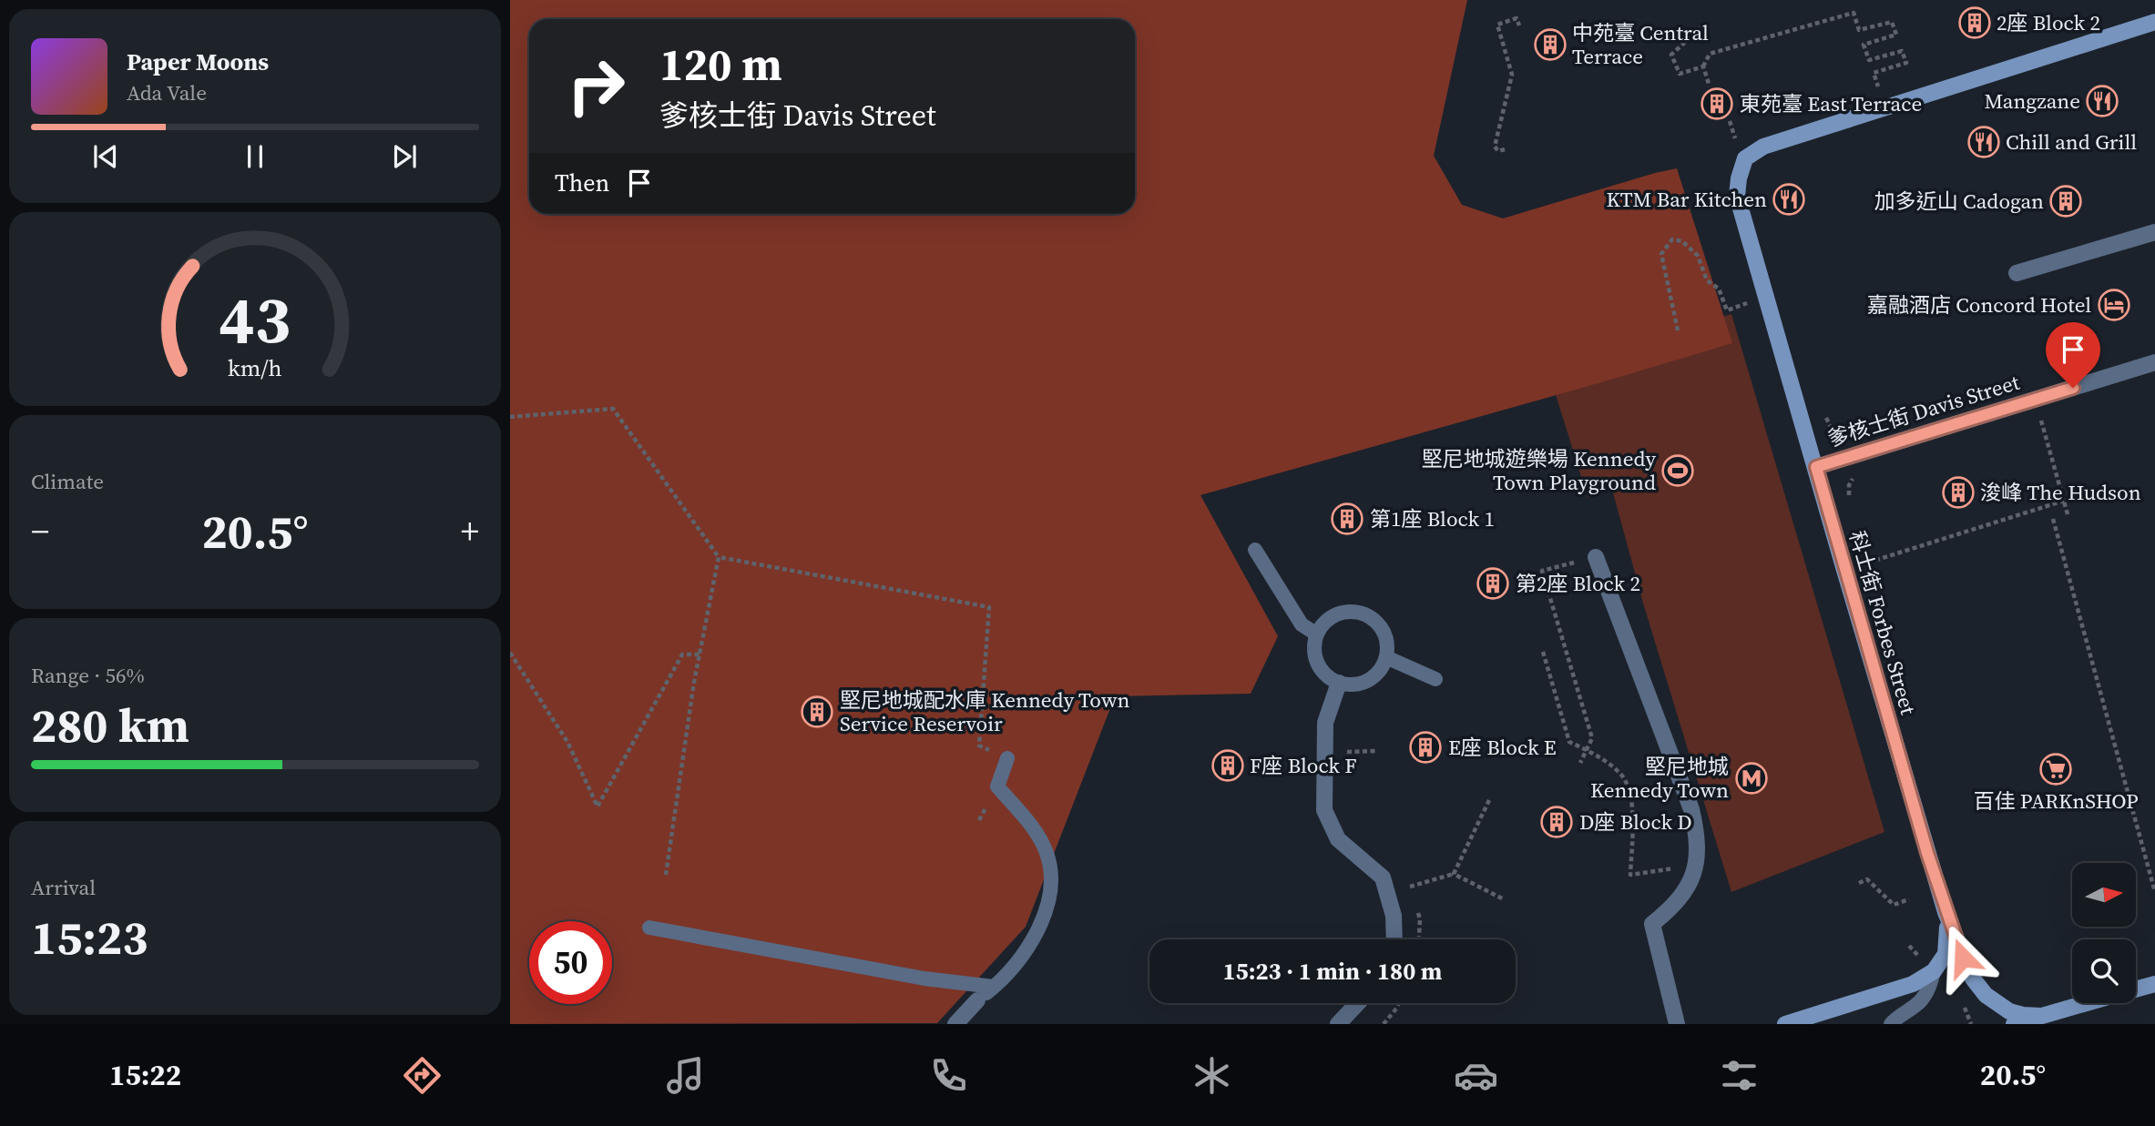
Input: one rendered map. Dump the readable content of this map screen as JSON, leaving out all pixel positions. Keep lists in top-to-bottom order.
{
  "streets": {
    "main road": ["科士街 Forbes Street"],
    "street": ["爹核士街 Davis Street"]
  },
  "crossings": [
    ["爹核士街 Davis Street", "科士街 Forbes Street"]
  ],
  "places": {
    "building": [
      "2座 Block 2",
      "中苑臺 Central Terrace",
      "東苑臺 East Terrace",
      "加多近山 Cadogan",
      "浚峰 The Hudson",
      "第1座 Block 1",
      "第2座 Block 2",
      "堅尼地城配水庫 Kennedy Town Service Reservoir",
      "E座 Block E",
      "F座 Block F",
      "D座 Block D"
    ],
    "restaurant": ["Mangzane", "Chill and Grill", "KTM Bar Kitchen"],
    "hotel": ["嘉融酒店 Concord Hotel"],
    "sports": ["堅尼地城遊樂場 Kennedy Town Playground"],
    "supermarket": ["百佳 PARKnSHOP"],
    "metro station": ["堅尼地城 Kennedy Town"]
  },
  "north": "right",
  "page": {
    "turn": ["120 m", "爹核士街 Davis Street"],
    "song": ["Paper Moons", "Ada Vale"],
    "then": "Then",
    "tile": [
      "Climate",
      ["Range · 56%", "280 km"],
      ["Arrival", "15:23"]
    ],
    "heat": ["−", "20.5°", "+"],
    "limit": "50",
    "trip": "15:23 · 1 min · 180 m",
    "tabs": ["15:22", "20.5°"],
    "gauge": ["43", "km/h"]
  }
}
